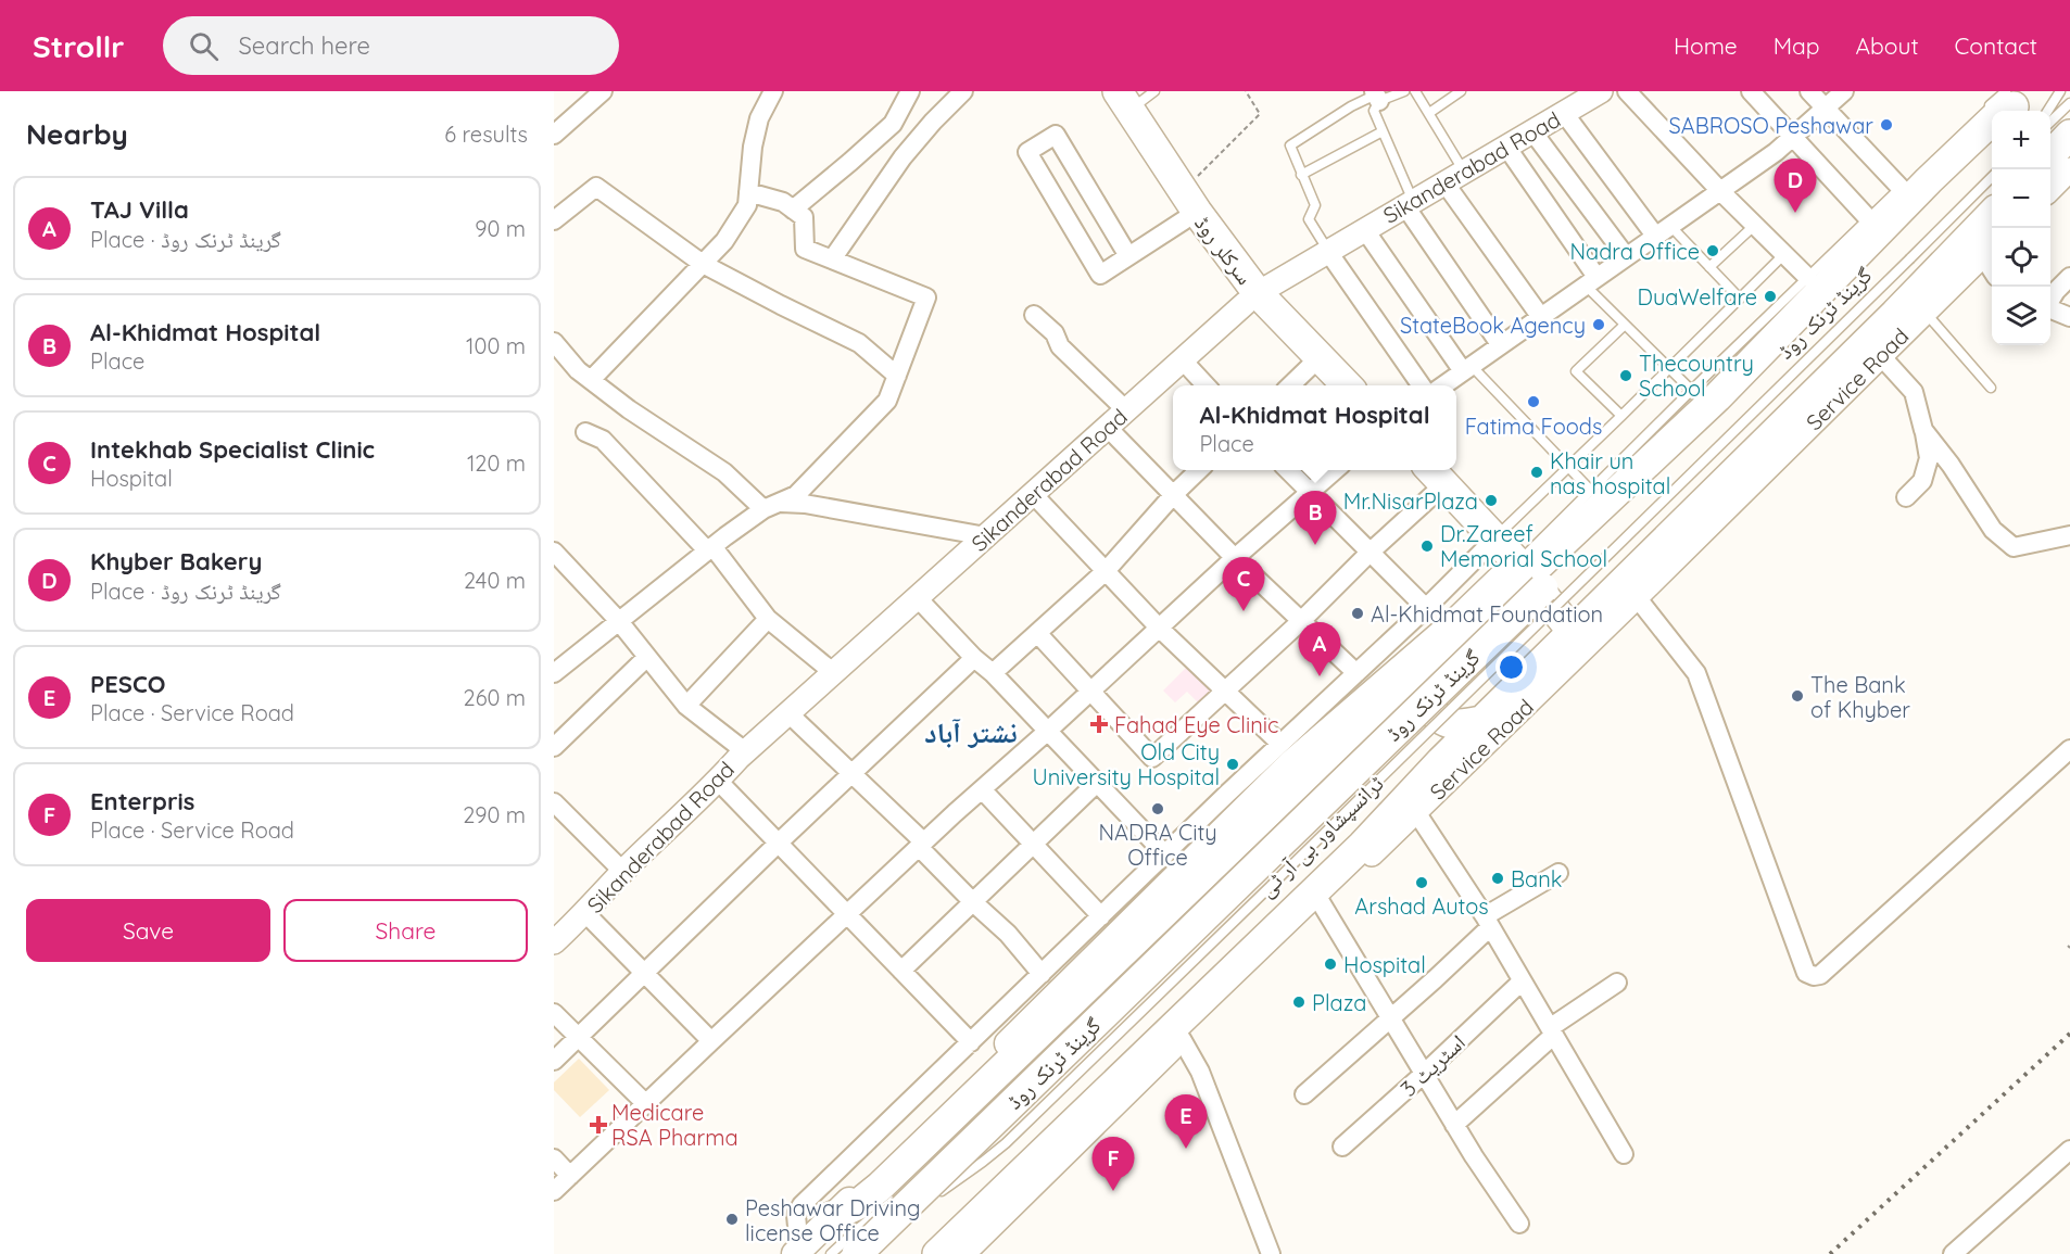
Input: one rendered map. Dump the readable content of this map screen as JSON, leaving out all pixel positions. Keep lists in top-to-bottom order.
{
  "streets": {
    "main road": ["سرکلر روڈ", "گرینڈ ٹرنک روڈ"],
    "street": ["Sikanderabad Road", "Service Road", "اسٹریٹ 3"],
    "lane": ["ٹرانسپشاور بی آر ٹی"]
  },
  "crossings": [
    ["Sikanderabad Road", "سرکلر روڈ"]
  ],
  "districts": ["نشتر آباد"],
  "places": {
    "other": [
      "SABROSO Peshawar",
      "Nadra Office",
      "DuaWelfare",
      "StateBook Agency",
      "Thecountry School",
      "Fatima Foods",
      "Khair un nas hospital",
      "Mr.NisarPlaza",
      "Dr.Zareef Memorial School",
      "Al-Khidmat Foundation",
      "The Bank of Khyber",
      "Old City University Hospital",
      "NADRA City Office",
      "Bank",
      "Arshad Autos",
      "Hospital",
      "Plaza",
      "Peshawar Driving license Office"
    ],
    "health": ["Fahad Eye Clinic", "Medicare RSA Pharma"]
  },
  "page": {
    "header": "Strollr",
    "search": "Search here",
    "nav": [
      "Home",
      "Map",
      "About",
      "Contact"
    ],
    "heading": ["Nearby", "6 results"],
    "map_buttons": ["+", "−"],
    "pins": [
      "D",
      "B",
      "C",
      "A",
      "E",
      "F"
    ],
    "list": [
      {
        "mark": "A",
        "name": "TAJ Villa",
        "note": "Place · گرینڈ ٹرنک روڈ",
        "value": "90 m"
      },
      {
        "mark": "B",
        "name": "Al-Khidmat Hospital",
        "note": "Place",
        "value": "100 m"
      },
      {
        "mark": "C",
        "name": "Intekhab Specialist Clinic",
        "note": "Hospital",
        "value": "120 m"
      },
      {
        "mark": "D",
        "name": "Khyber Bakery",
        "note": "Place · گرینڈ ٹرنک روڈ",
        "value": "240 m"
      },
      {
        "mark": "E",
        "name": "PESCO",
        "note": "Place · Service Road",
        "value": "260 m"
      },
      {
        "mark": "F",
        "name": "Enterpris",
        "note": "Place · Service Road",
        "value": "290 m"
      }
    ],
    "popup": ["Al-Khidmat Hospital", "Place"],
    "buttons": ["Save", "Share"]
  }
}
